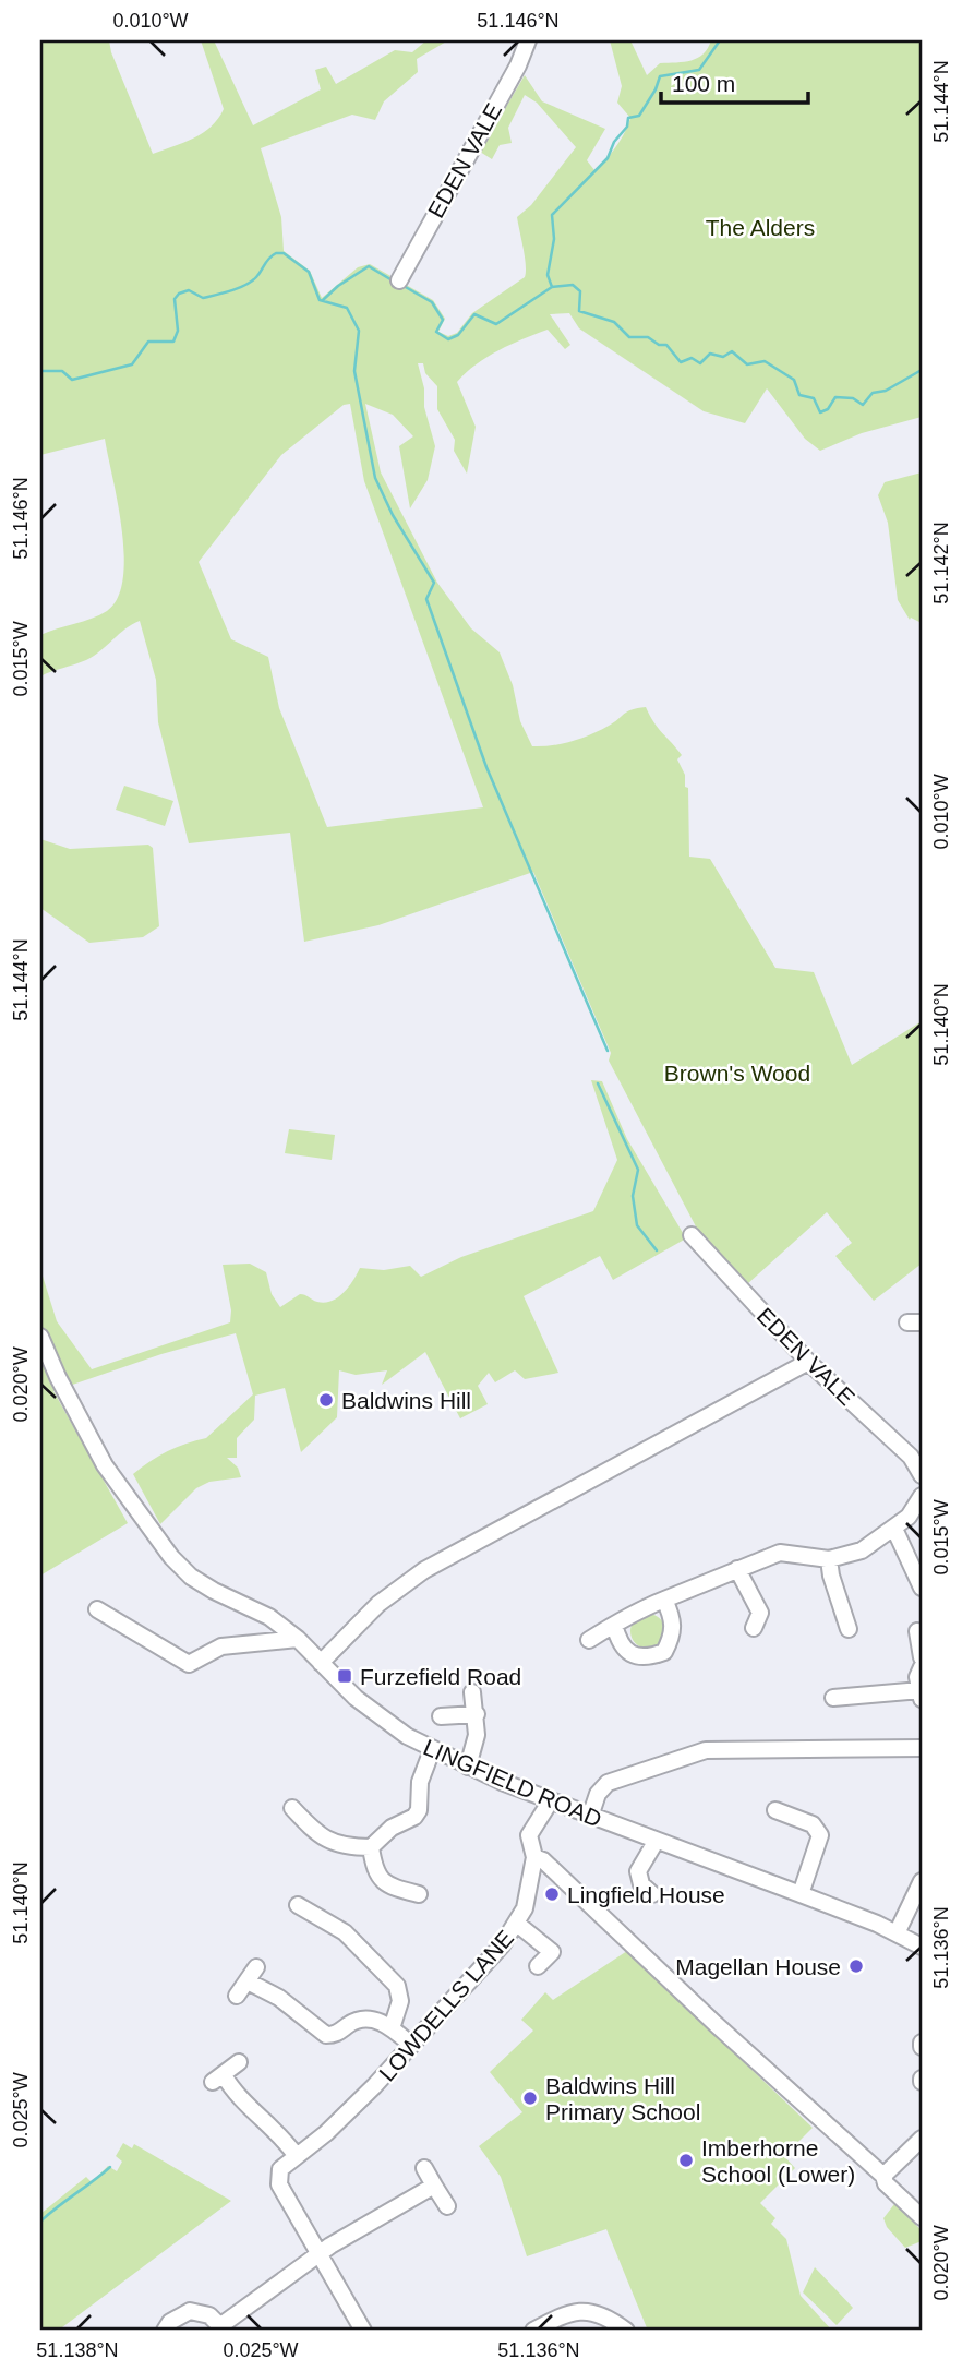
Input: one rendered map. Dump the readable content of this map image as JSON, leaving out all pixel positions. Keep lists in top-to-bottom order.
{
  "streets": {
    "street": ["EDEN VALE", "LINGFIELD ROAD", "LOWDELLS LANE"]
  },
  "crossings": [
    ["LINGFIELD ROAD", "LOWDELLS LANE"]
  ],
  "parks": ["The Alders", "Brown's Wood"],
  "places": {
    "other": [
      "Baldwins Hill",
      "Lingfield House",
      "Magellan House",
      "Baldwins Hill Primary School",
      "Imberhorne School (Lower)"
    ],
    "transit": ["Furzefield Road"]
  },
  "scale_bar": "100 m",
  "coordinates": [
    "0.010°W",
    "51.146°N",
    "51.144°N",
    "51.142°N",
    "0.015°W",
    "51.140°N",
    "0.020°W",
    "51.136°N",
    "0.025°W",
    "51.138°N"
  ]
}
